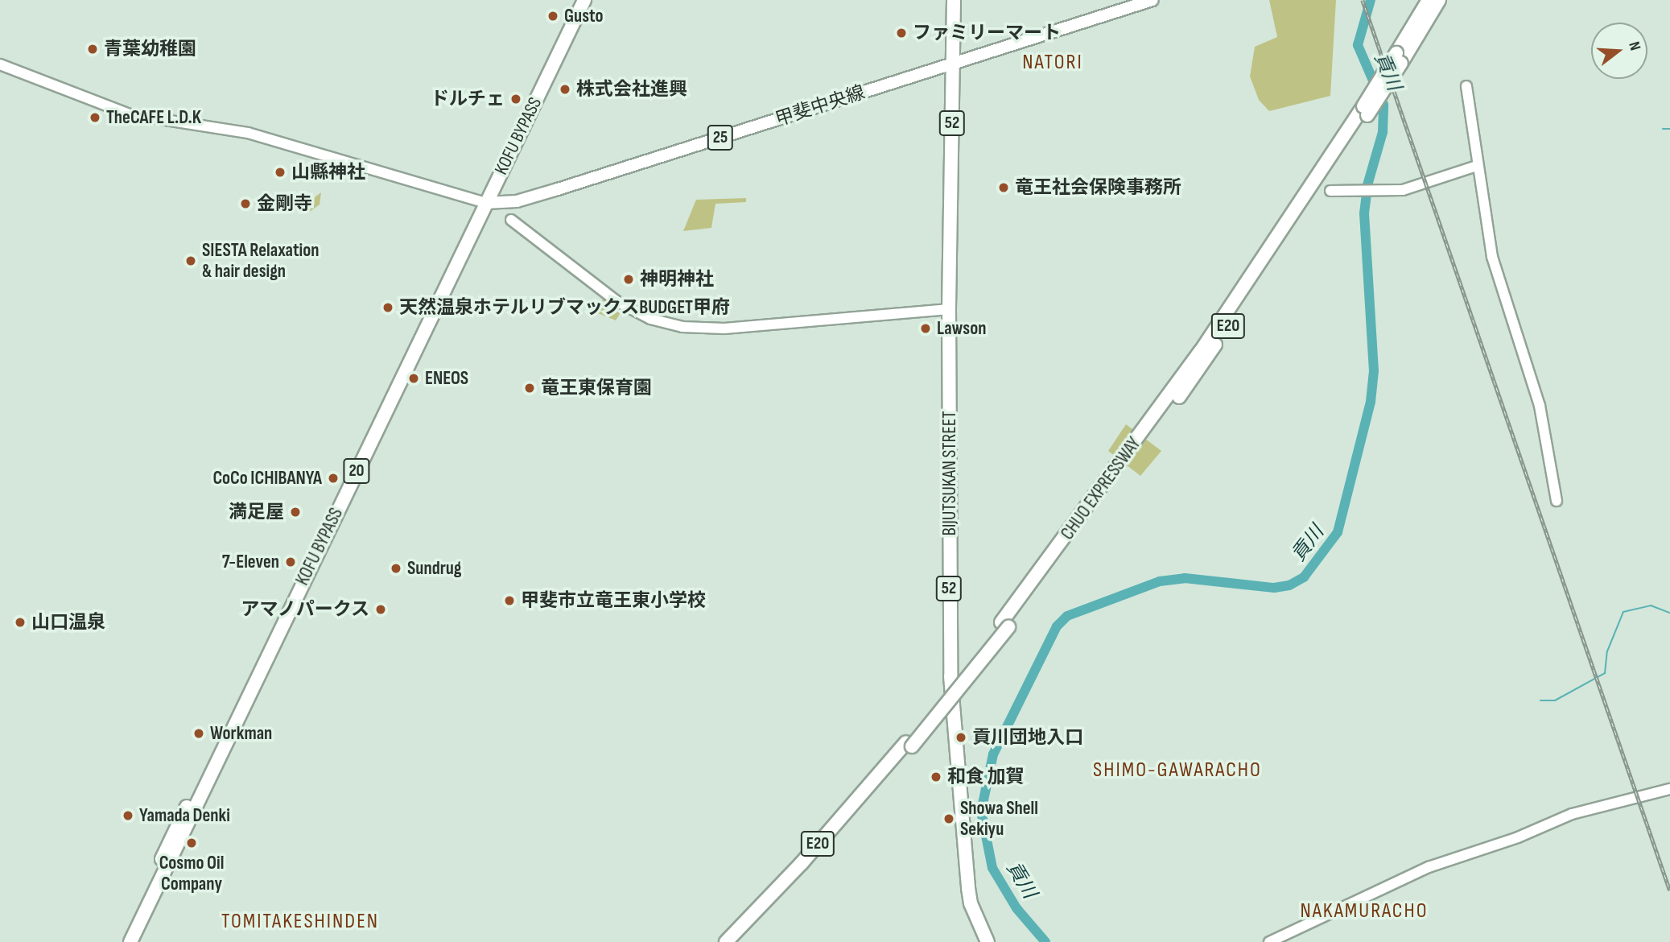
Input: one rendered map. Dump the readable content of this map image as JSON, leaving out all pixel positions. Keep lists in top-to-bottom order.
{
  "streets": {
    "highway": [
      "52",
      "KOFU BYPASS",
      "E20",
      "20",
      "BIJUTSUKAN STREET",
      "CHUO EXPRESSWAY"
    ],
    "main road": ["甲斐中央線", "25"]
  },
  "crossings": [
    ["甲斐中央線", "KOFU BYPASS"],
    ["甲斐中央線", "BIJUTSUKAN STREET"]
  ],
  "districts": [
    "NATORI",
    "SHIMO-GAWARACHO",
    "NAKAMURACHO",
    "TOMITAKESHINDEN"
  ],
  "water": ["貢川"],
  "places": [
    "Gusto",
    "ファミリーマート",
    "青葉幼稚園",
    "株式会社進興",
    "ドルチェ",
    "TheCAFE L.D.K",
    "山縣神社",
    "竜王社会保険事務所",
    "金剛寺",
    "SIESTA Relaxation & hair design",
    "神明神社",
    "天然温泉ホテルリブマックスBUDGET甲府",
    "Lawson",
    "ENEOS",
    "竜王東保育園",
    "CoCo ICHIBANYA",
    "満足屋",
    "7-Eleven",
    "Sundrug",
    "甲斐市立竜王東小学校",
    "アマノパークス",
    "山口温泉",
    "Workman",
    "貢川団地入口",
    "和食 加賀",
    "Yamada Denki",
    "Showa Shell Sekiyu",
    "Cosmo Oil Company"
  ],
  "north": "right"
}
